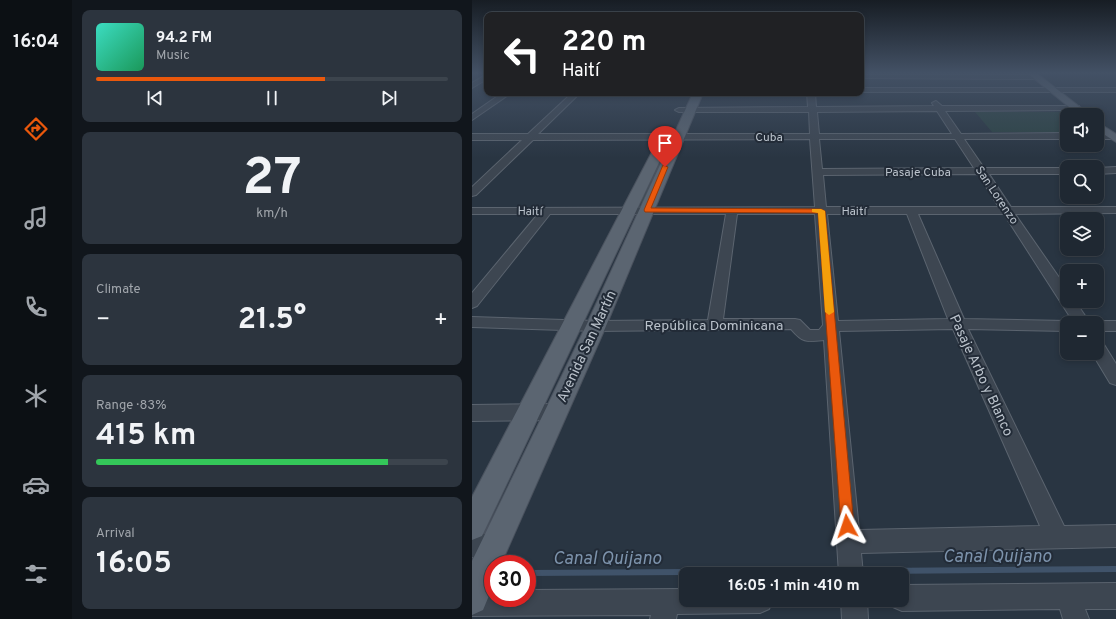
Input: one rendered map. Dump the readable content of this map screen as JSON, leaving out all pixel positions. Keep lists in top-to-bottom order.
{
  "streets": {
    "main road": ["Avenida San Martín"],
    "street": [
      "Cuba",
      "Pasaje Cuba",
      "San Lorenzo",
      "Haití",
      "República Dominicana",
      "Pasaje Arbo y Blanco"
    ]
  },
  "crossings": [
    ["Cuba", "San Lorenzo"],
    ["Cuba", "Avenida San Martín"],
    ["Pasaje Cuba", "San Lorenzo"],
    ["San Lorenzo", "Haití"],
    ["Haití", "Avenida San Martín"],
    ["Haití", "Pasaje Arbo y Blanco"],
    ["República Dominicana", "Avenida San Martín"],
    ["República Dominicana", "Pasaje Arbo y Blanco"]
  ],
  "water": ["Canal Quijano"],
  "page": {
    "tabs": "16:04",
    "turn": ["220 m", "Haití"],
    "song": ["94.2 FM", "Music"],
    "map_buttons": ["+", "−"],
    "tile": [
      ["27", "km/h"],
      "Climate",
      ["Range · 83%", "415 km"],
      ["Arrival", "16:05"]
    ],
    "heat": ["−", "21.5°", "+"],
    "limit": "30",
    "trip": "16:05 · 1 min · 410 m"
  }
}
